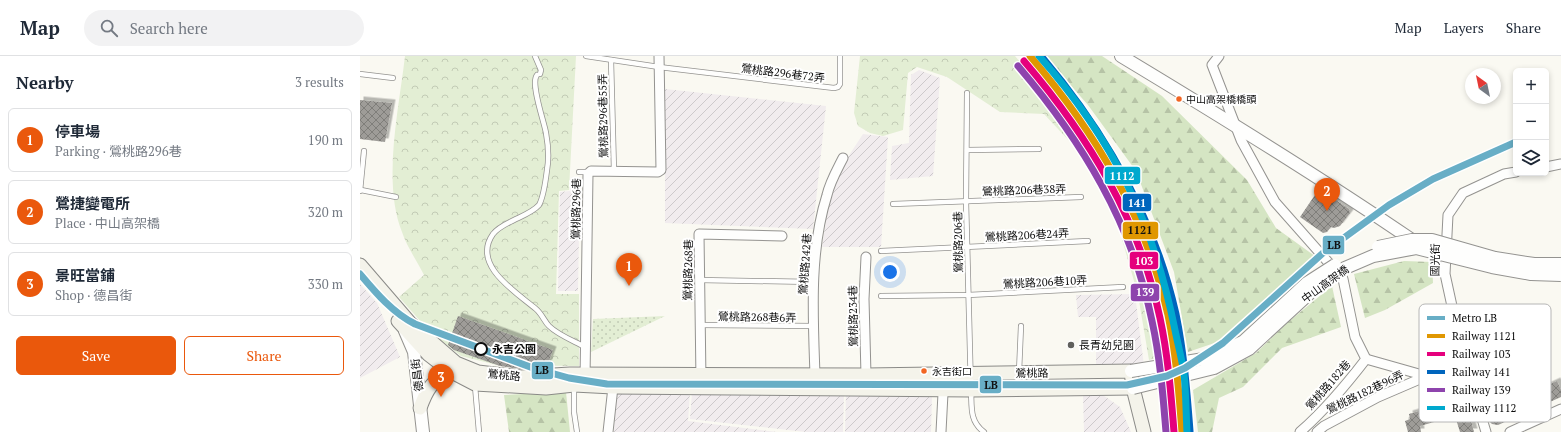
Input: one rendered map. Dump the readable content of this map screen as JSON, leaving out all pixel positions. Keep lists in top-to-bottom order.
{
  "streets": {
    "main road": ["鶯桃路"],
    "street": [
      "鶯桃路296巷",
      "國光街",
      "鶯桃路242巷",
      "鶯桃路268巷",
      "中山高架橋",
      "鶯桃路234巷",
      "德昌街",
      "鶯桃路182巷",
      "鶯桃路182巷96弄"
    ],
    "lane": [
      "鶯桃路296巷72弄",
      "鶯桃路296巷55弄",
      "鶯桃路206巷38弄",
      "鶯桃路206巷24弄",
      "鶯桃路206巷",
      "鶯桃路206巷10弄",
      "鶯桃路268巷6弄"
    ]
  },
  "crossings": [
    ["鶯桃路296巷72弄", "鶯桃路296巷55弄"],
    ["鶯桃路296巷72弄", "鶯桃路296巷"],
    ["鶯桃路296巷55弄", "鶯桃路296巷"],
    ["鶯桃路206巷38弄", "鶯桃路206巷"],
    ["鶯桃路296巷", "鶯桃路"],
    ["鶯桃路206巷24弄", "鶯桃路206巷"],
    ["鶯桃路206巷", "鶯桃路206巷10弄"],
    ["鶯桃路206巷", "鶯桃路"],
    ["鶯桃路242巷", "鶯桃路268巷6弄"],
    ["鶯桃路242巷", "鶯桃路"],
    ["鶯桃路268巷", "鶯桃路268巷6弄"],
    ["鶯桃路268巷", "鶯桃路"],
    ["中山高架橋", "鶯桃路"],
    ["中山高架橋", "鶯桃路182巷"],
    ["鶯桃路234巷", "鶯桃路"],
    ["鶯桃路", "德昌街"],
    ["鶯桃路182巷", "鶯桃路182巷96弄"]
  ],
  "places": [
    "中山高架橋橋頭",
    "長青幼兒園",
    "永吉公園",
    "永吉街口"
  ],
  "lines": [
    "rail line 1121",
    "rail line 141",
    "rail line 1112",
    "rail line 103",
    "rail line 139",
    "metro line LB"
  ],
  "legend": [
    "Metro LB",
    "Railway 1121",
    "Railway 103",
    "Railway 141",
    "Railway 139",
    "Railway 1112"
  ],
  "north": "top left",
  "page": {
    "header": "Map",
    "search": "Search here",
    "nav": ["Map", "Layers", "Share"],
    "heading": ["Nearby", "3 results"],
    "map_buttons": ["+", "−"],
    "list": [
      {
        "mark": "1",
        "name": "停車場",
        "note": "Parking · 鶯桃路296巷",
        "value": "190 m"
      },
      {
        "mark": "2",
        "name": "鶯捷變電所",
        "note": "Place · 中山高架橋",
        "value": "320 m"
      },
      {
        "mark": "3",
        "name": "景旺當鋪",
        "note": "Shop · 德昌街",
        "value": "330 m"
      }
    ],
    "pins": ["2", "1", "3"],
    "buttons": ["Save", "Share"]
  }
}
